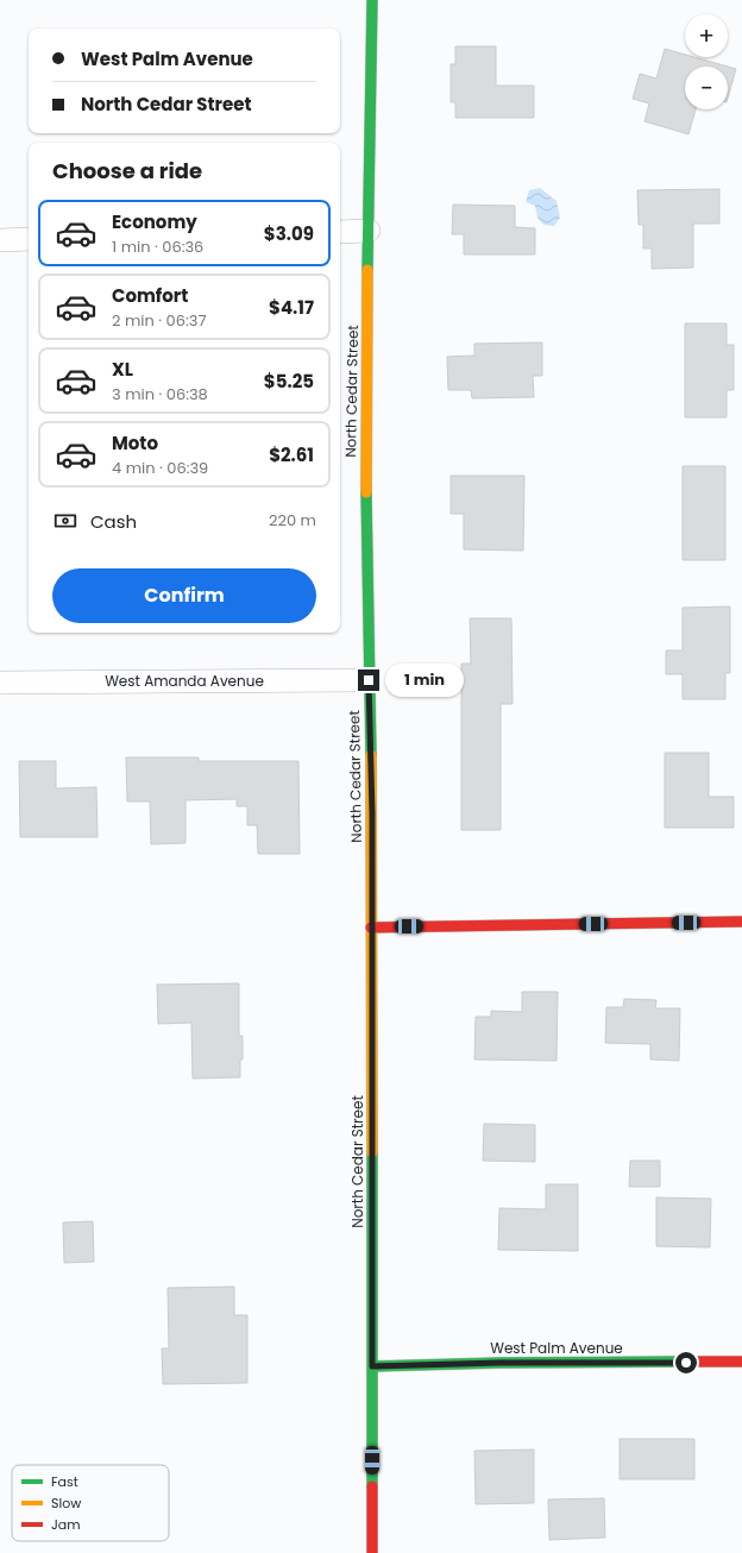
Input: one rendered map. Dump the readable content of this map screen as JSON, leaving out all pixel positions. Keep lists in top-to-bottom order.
{
  "streets": {
    "street": ["North Cedar Street", "West Amanda Avenue", "West Palm Avenue"]
  },
  "crossings": [
    ["North Cedar Street", "West Amanda Avenue"],
    ["North Cedar Street", "West Palm Avenue"]
  ],
  "legend": ["Fast", "Slow", "Jam"],
  "page": {
    "map_buttons": ["+", "−"],
    "banner": ["West Palm Avenue", "North Cedar Street"],
    "heading": "Choose a ride",
    "list": [
      {
        "name": "Economy",
        "note": "1 min · 06:36",
        "value": "$3.09"
      },
      {
        "name": "Comfort",
        "note": "2 min · 06:37",
        "value": "$4.17"
      },
      {
        "name": "XL",
        "note": "3 min · 06:38",
        "value": "$5.25"
      },
      {
        "name": "Moto",
        "note": "4 min · 06:39",
        "value": "$2.61"
      }
    ],
    "pay": ["Cash", "220 m"],
    "buttons": "Confirm",
    "bubble": "1 min"
  }
}
